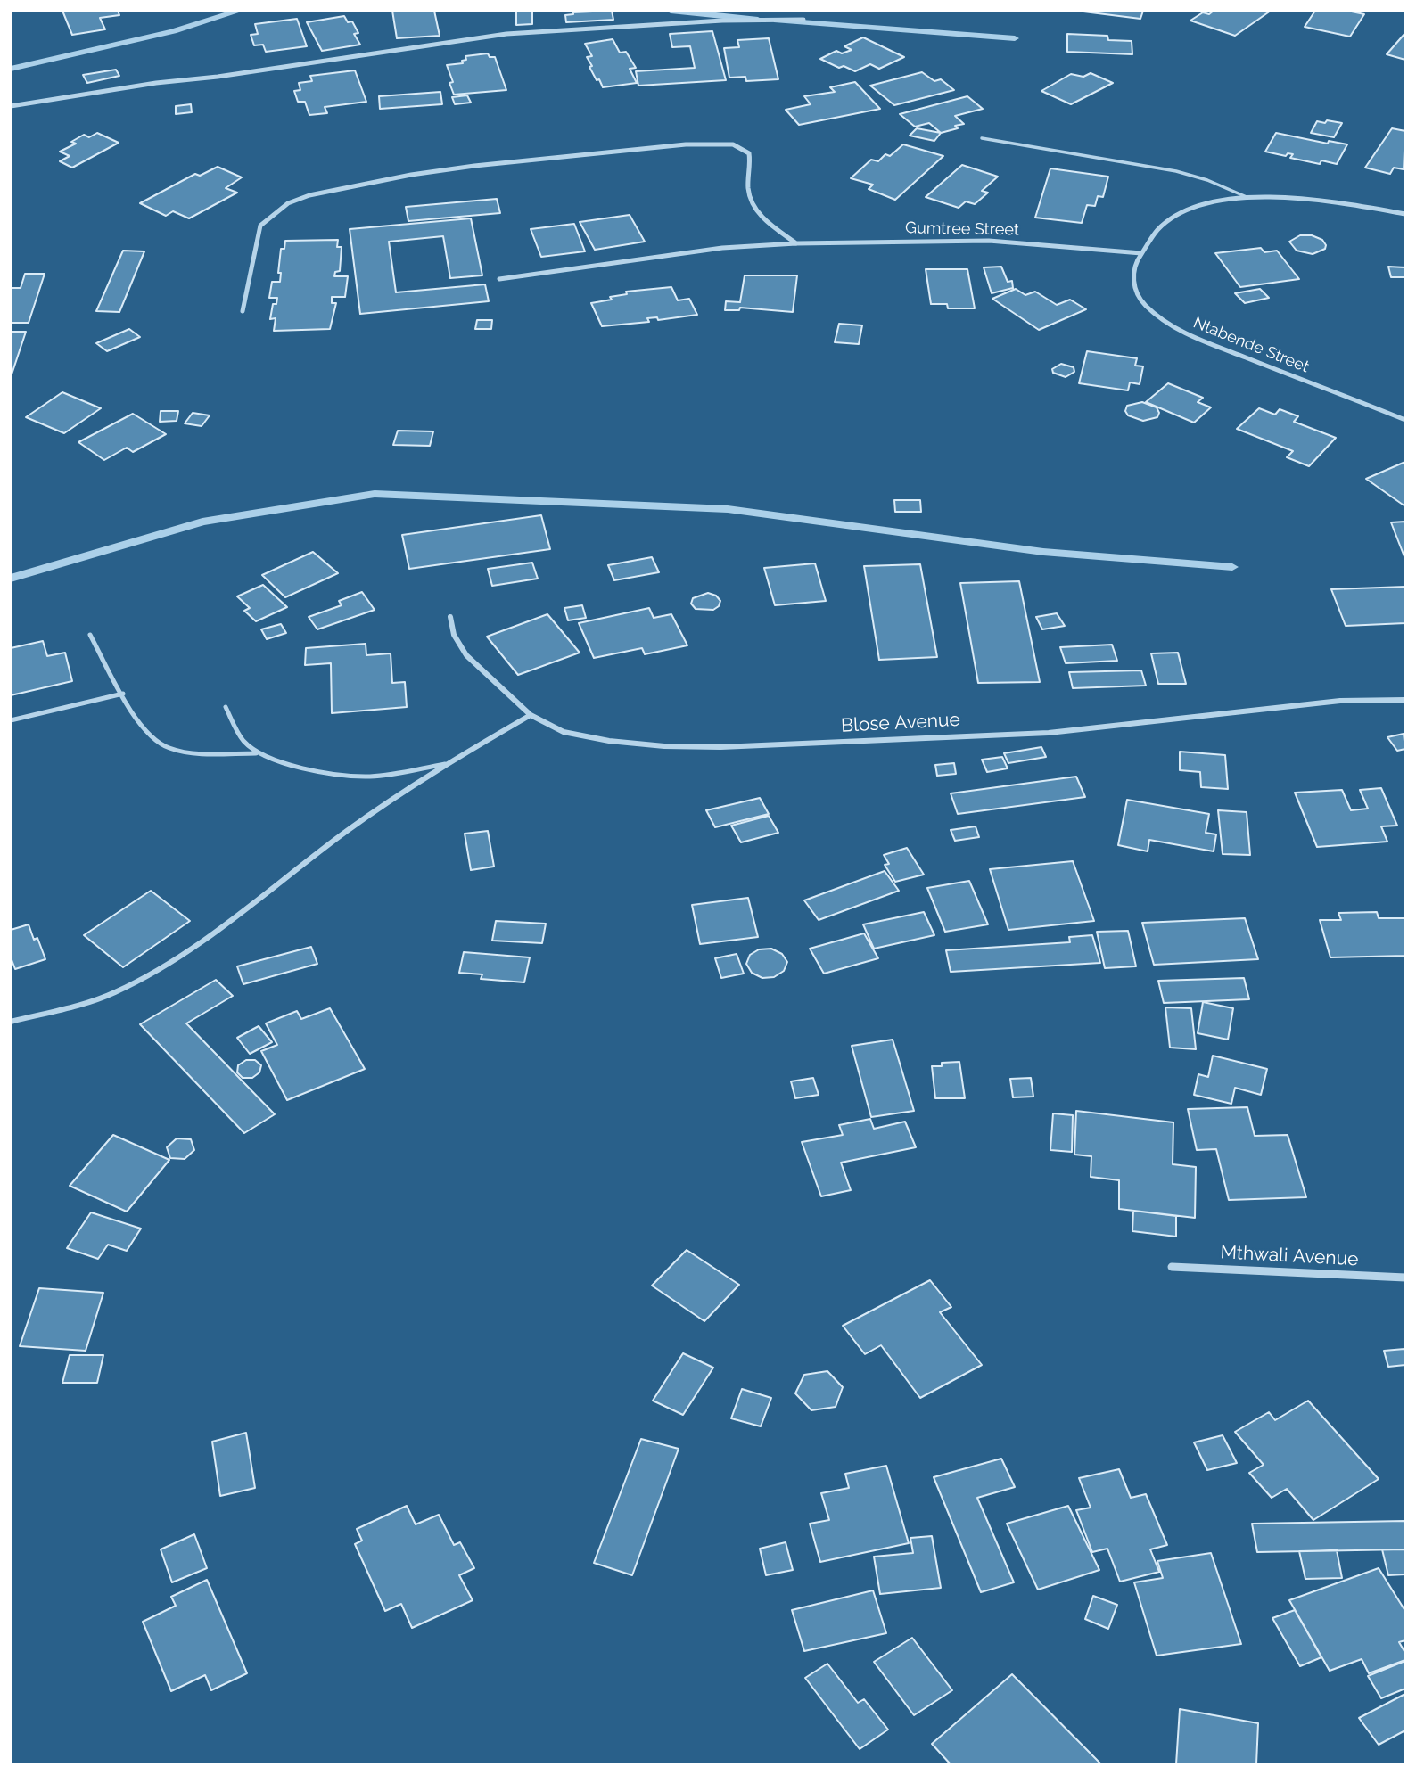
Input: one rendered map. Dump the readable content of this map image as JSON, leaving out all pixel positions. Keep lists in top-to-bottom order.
{
  "streets": {
    "street": [
      "Gumtree Street",
      "Ntabende Street",
      "Blose Avenue",
      "Mthwali Avenue"
    ]
  },
  "crossings": [
    ["Gumtree Street", "Ntabende Street"]
  ]
}
